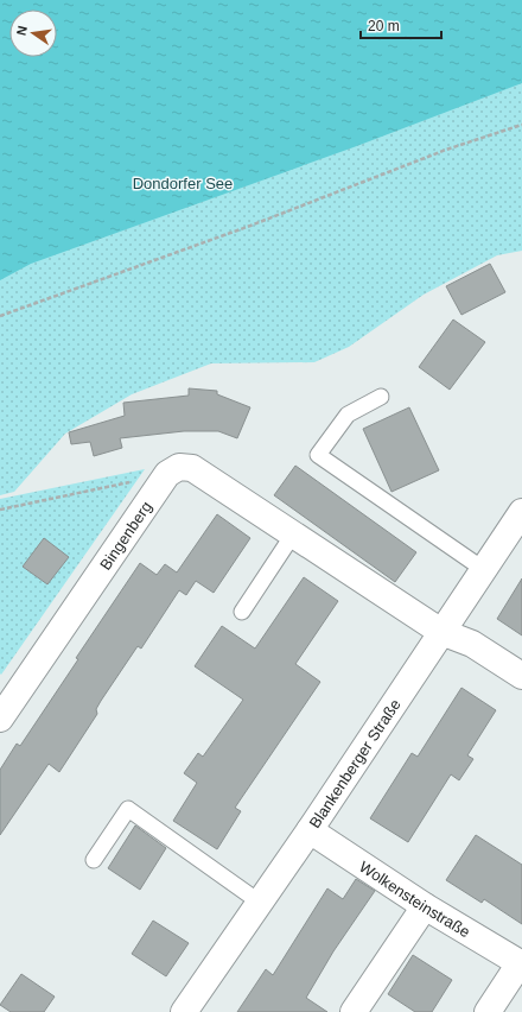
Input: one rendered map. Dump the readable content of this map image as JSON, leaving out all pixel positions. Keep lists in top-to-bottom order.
{
  "streets": {
    "street": ["Bingenberg", "Blankenberger Straße", "Wolkensteinstraße"]
  },
  "crossings": [
    ["Blankenberger Straße", "Wolkensteinstraße"]
  ],
  "parks": ["Dondorfer See"],
  "scale_bar": "20 m",
  "north": "left"
}
